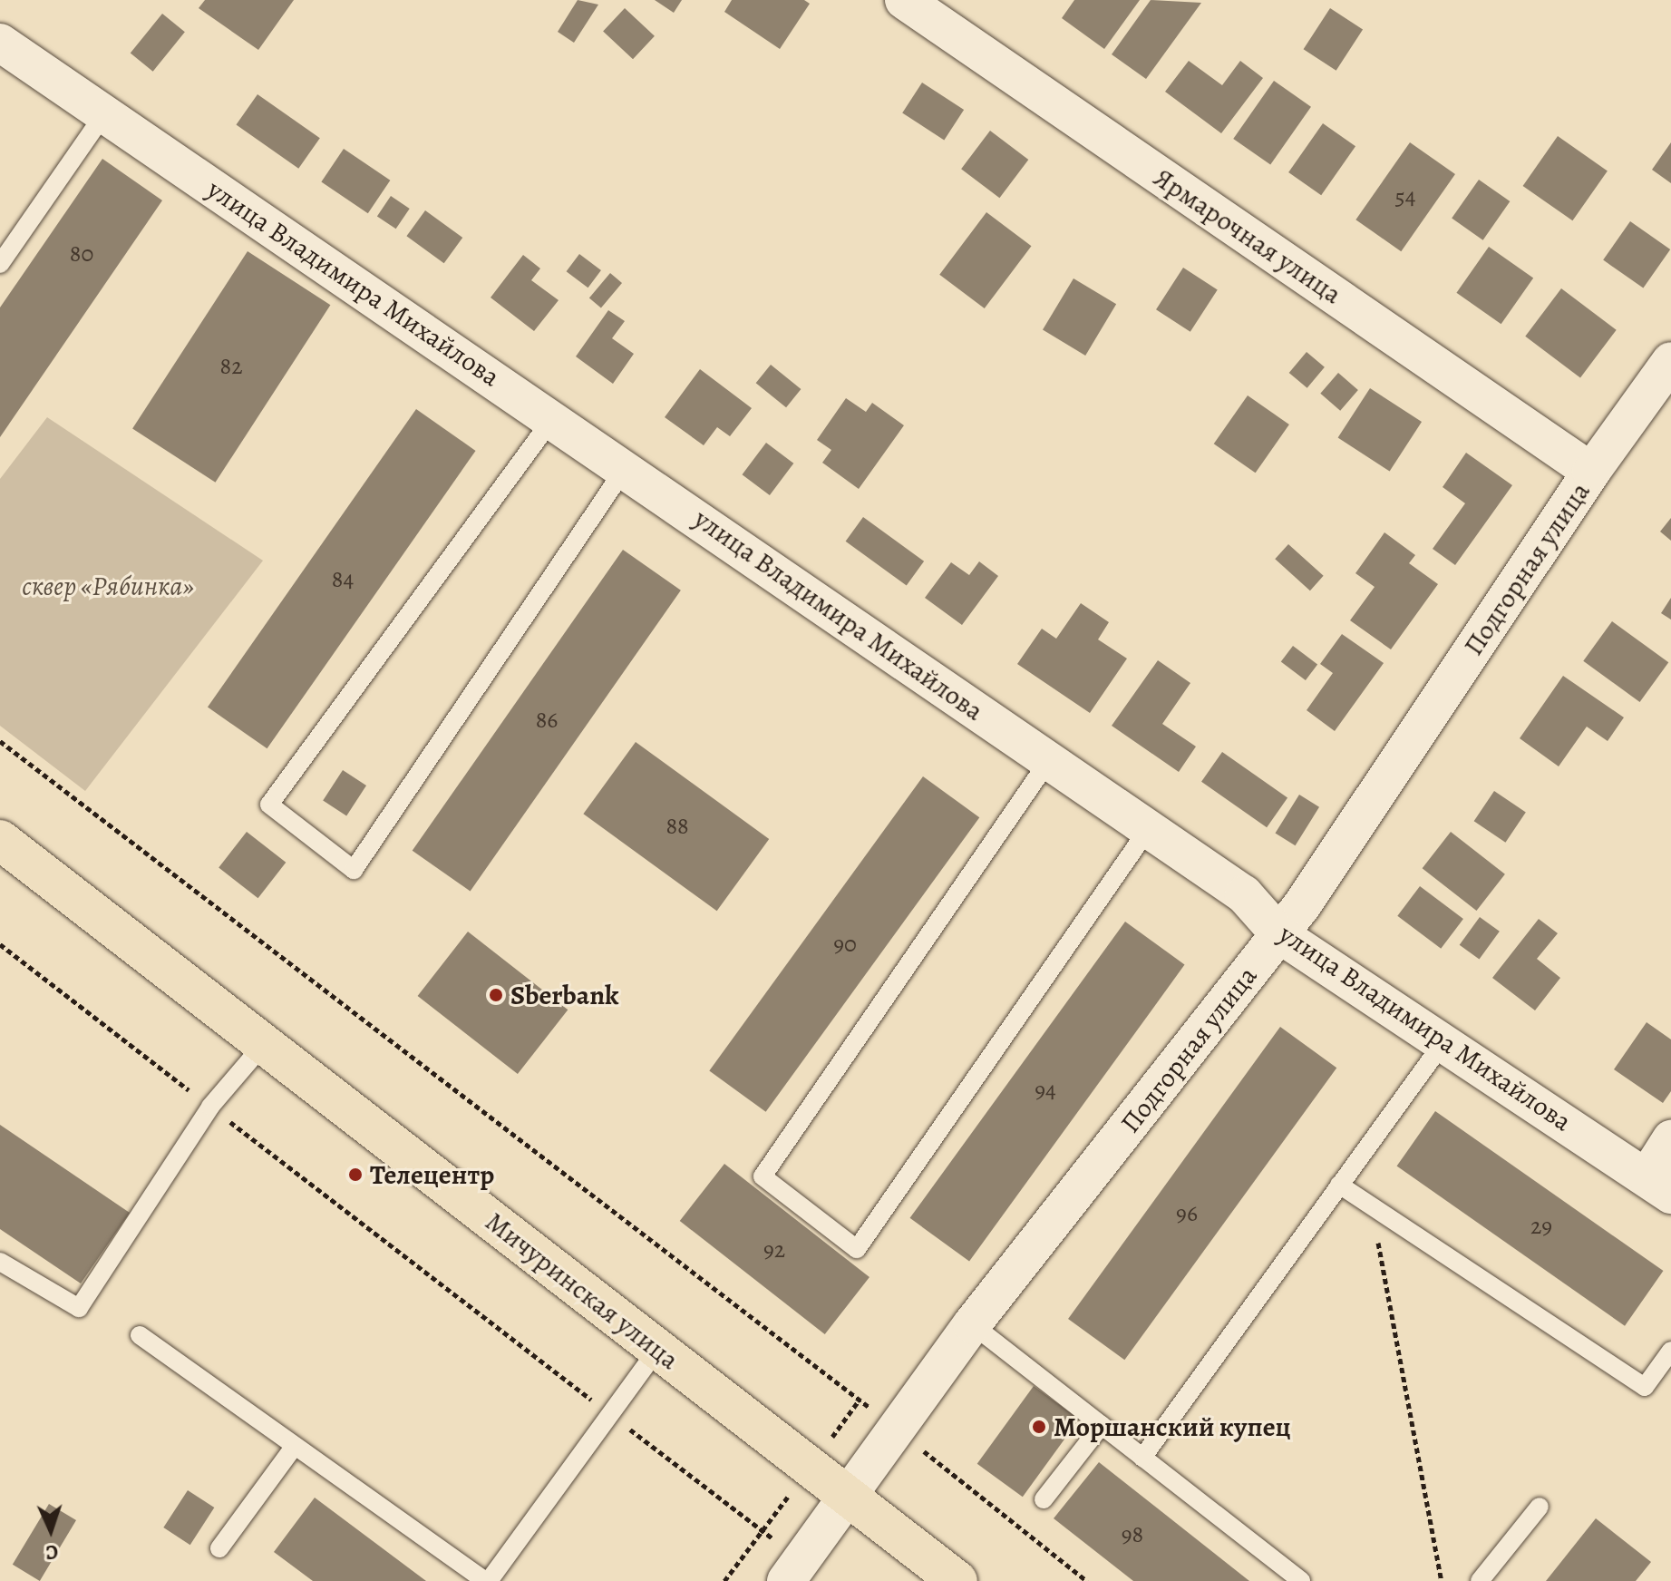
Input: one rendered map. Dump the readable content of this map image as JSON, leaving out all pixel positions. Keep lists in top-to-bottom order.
{
  "streets": {
    "main road": ["Мичуринская улица"],
    "street": ["Ярмарочная улица", "улица Владимира Михайлова", "Подгорная улица"]
  },
  "crossings": [
    ["Ярмарочная улица", "Подгорная улица"],
    ["улица Владимира Михайлова", "Подгорная улица"],
    ["Подгорная улица", "Мичуринская улица"]
  ],
  "parks": ["сквер «Рябинка»"],
  "places": ["Sberbank", "Телецентр", "Моршанский купец"],
  "house_numbers": [
    "54",
    "80",
    "82",
    "84",
    "86",
    "88",
    "90",
    "94",
    "96",
    "29",
    "92",
    "98"
  ],
  "north": "bottom"
}
